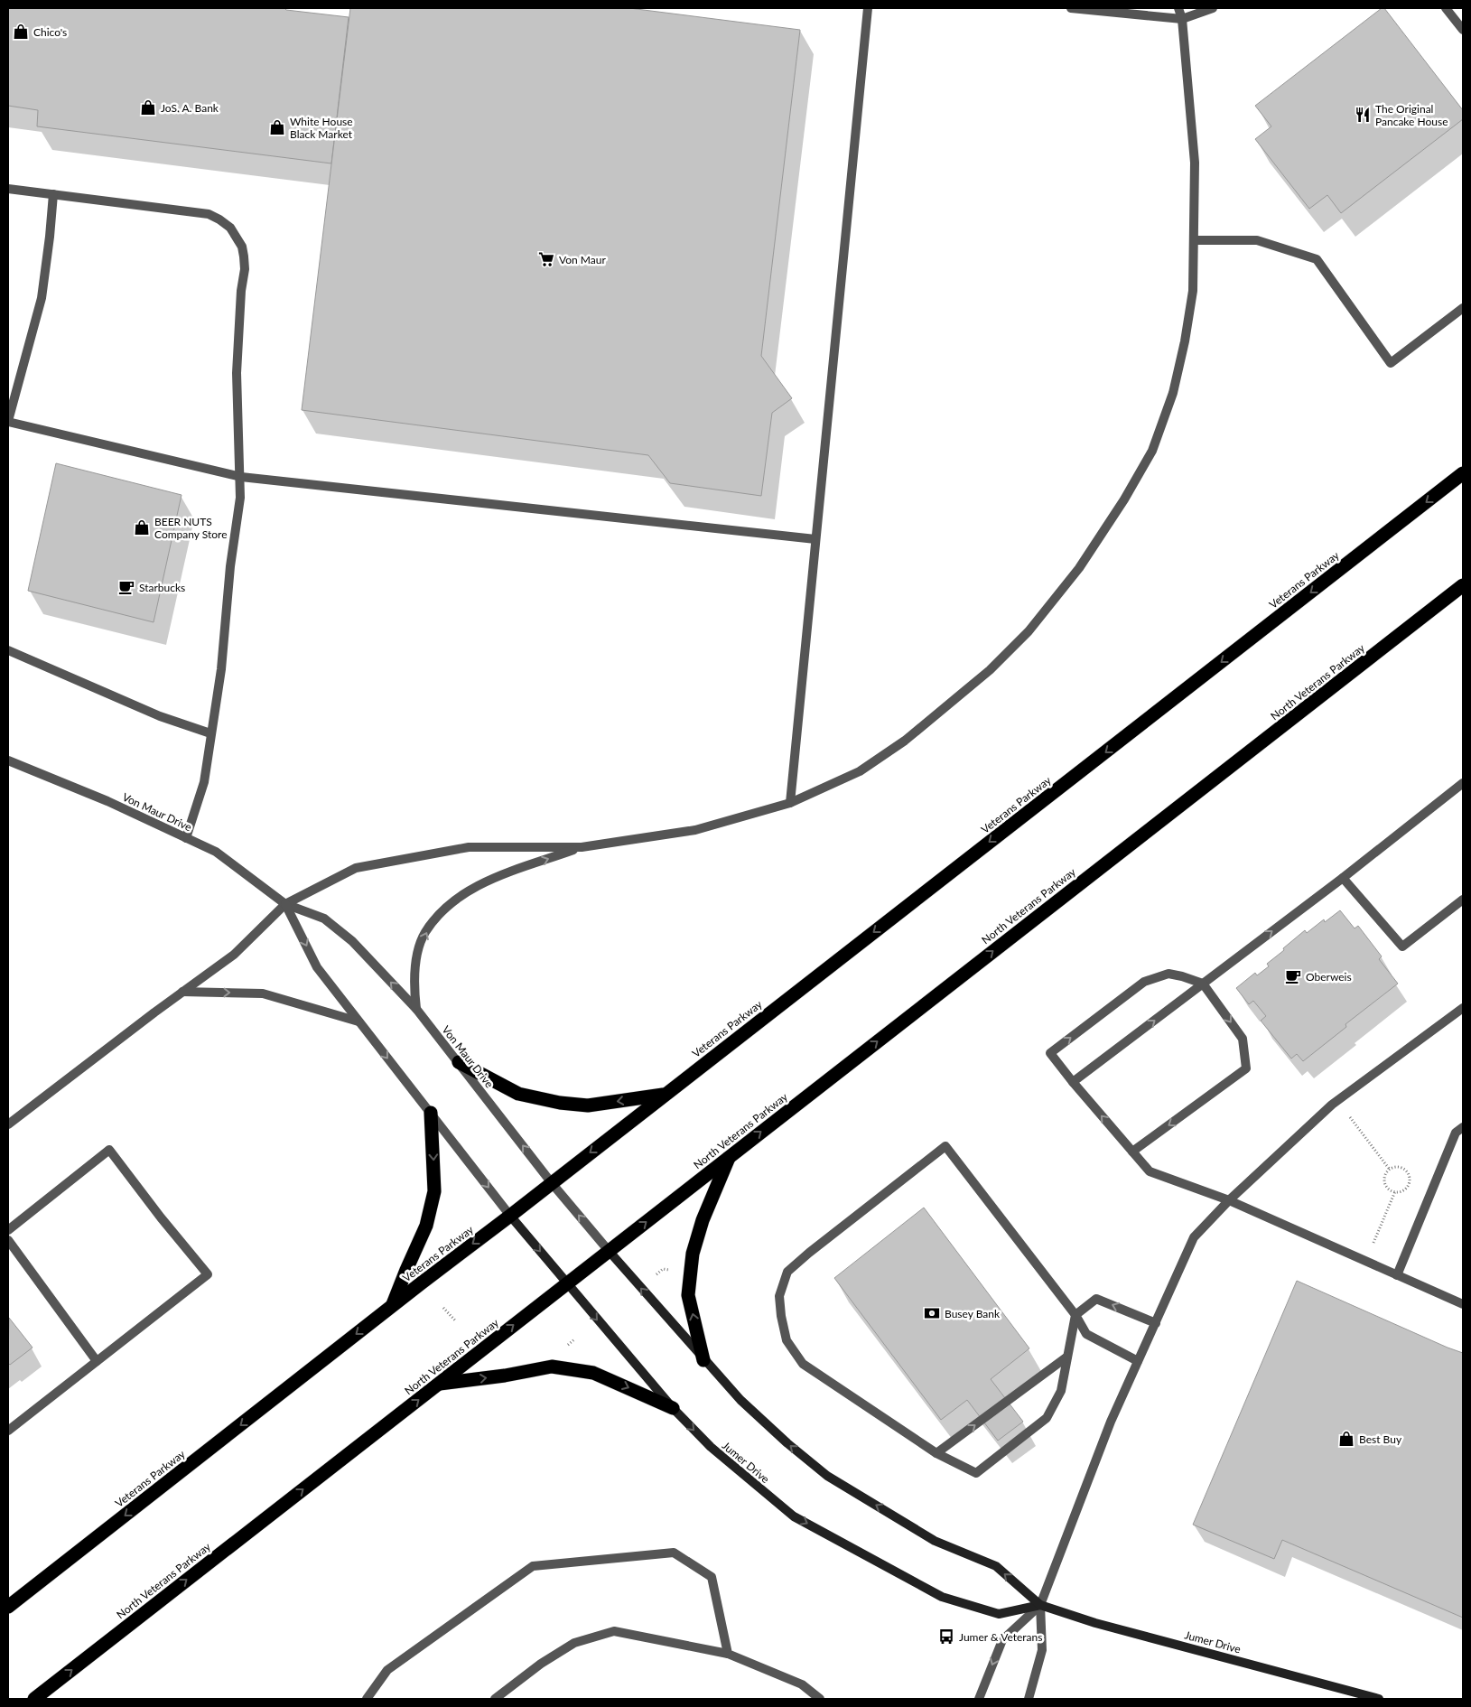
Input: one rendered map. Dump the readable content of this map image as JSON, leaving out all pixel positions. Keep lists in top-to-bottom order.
{
  "streets": {
    "highway": ["Veterans Parkway", "North Veterans Parkway"],
    "street": ["Von Maur Drive", "Jumer Drive"]
  },
  "crossings": [
    ["Veterans Parkway", "Von Maur Drive"],
    ["Veterans Parkway", "Jumer Drive"],
    ["North Veterans Parkway", "Von Maur Drive"],
    ["North Veterans Parkway", "Jumer Drive"],
    ["Von Maur Drive", "Jumer Drive"]
  ],
  "one_way": ["Veterans Parkway", "North Veterans Parkway"],
  "places": {
    "shop": [
      "Chico's",
      "JoS. A. Bank",
      "White House Black Market",
      "BEER NUTS Company Store",
      "Best Buy"
    ],
    "restaurant": ["The Original Pancake House"],
    "supermarket": ["Von Maur"],
    "cafe": ["Starbucks", "Oberweis"],
    "bank": ["Busey Bank"],
    "bus stop": ["Jumer & Veterans"]
  }
}
